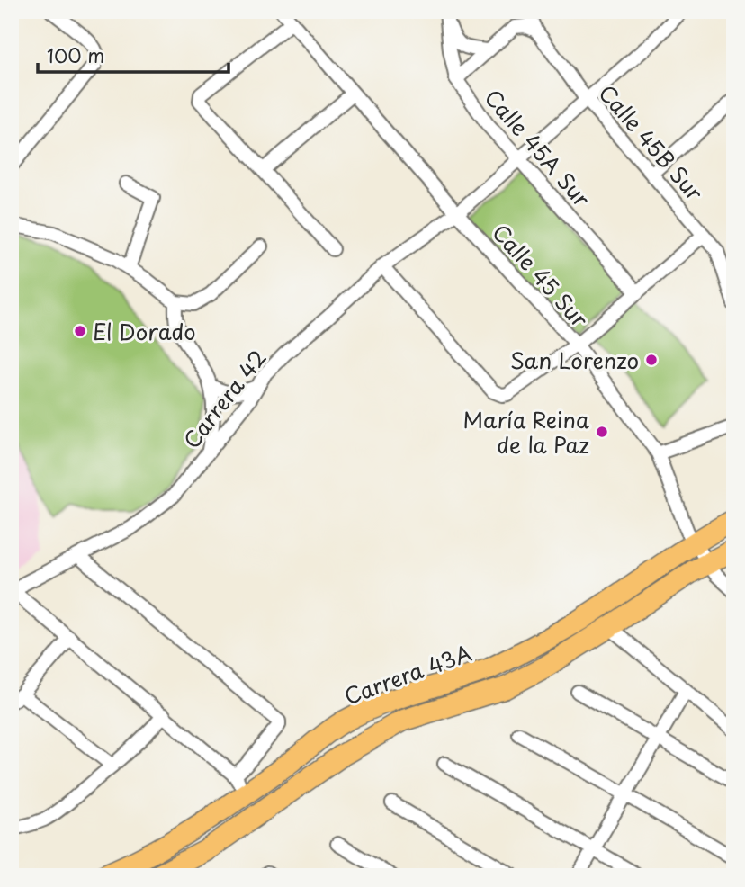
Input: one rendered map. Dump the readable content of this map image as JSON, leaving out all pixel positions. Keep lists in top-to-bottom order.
{
  "streets": {
    "main road": ["Carrera 43A"],
    "street": [
      "Calle 45B Sur",
      "Calle 45A Sur",
      "Calle 45 Sur",
      "Carrera 42"
    ]
  },
  "crossings": [
    ["Calle 45B Sur", "Carrera 42"],
    ["Calle 45A Sur", "Carrera 42"],
    ["Calle 45 Sur", "Carrera 42"],
    ["Calle 45 Sur", "Carrera 43A"]
  ],
  "places": ["El Dorado", "San Lorenzo", "María Reina de la Paz"],
  "scale_bar": "100 m"
}
